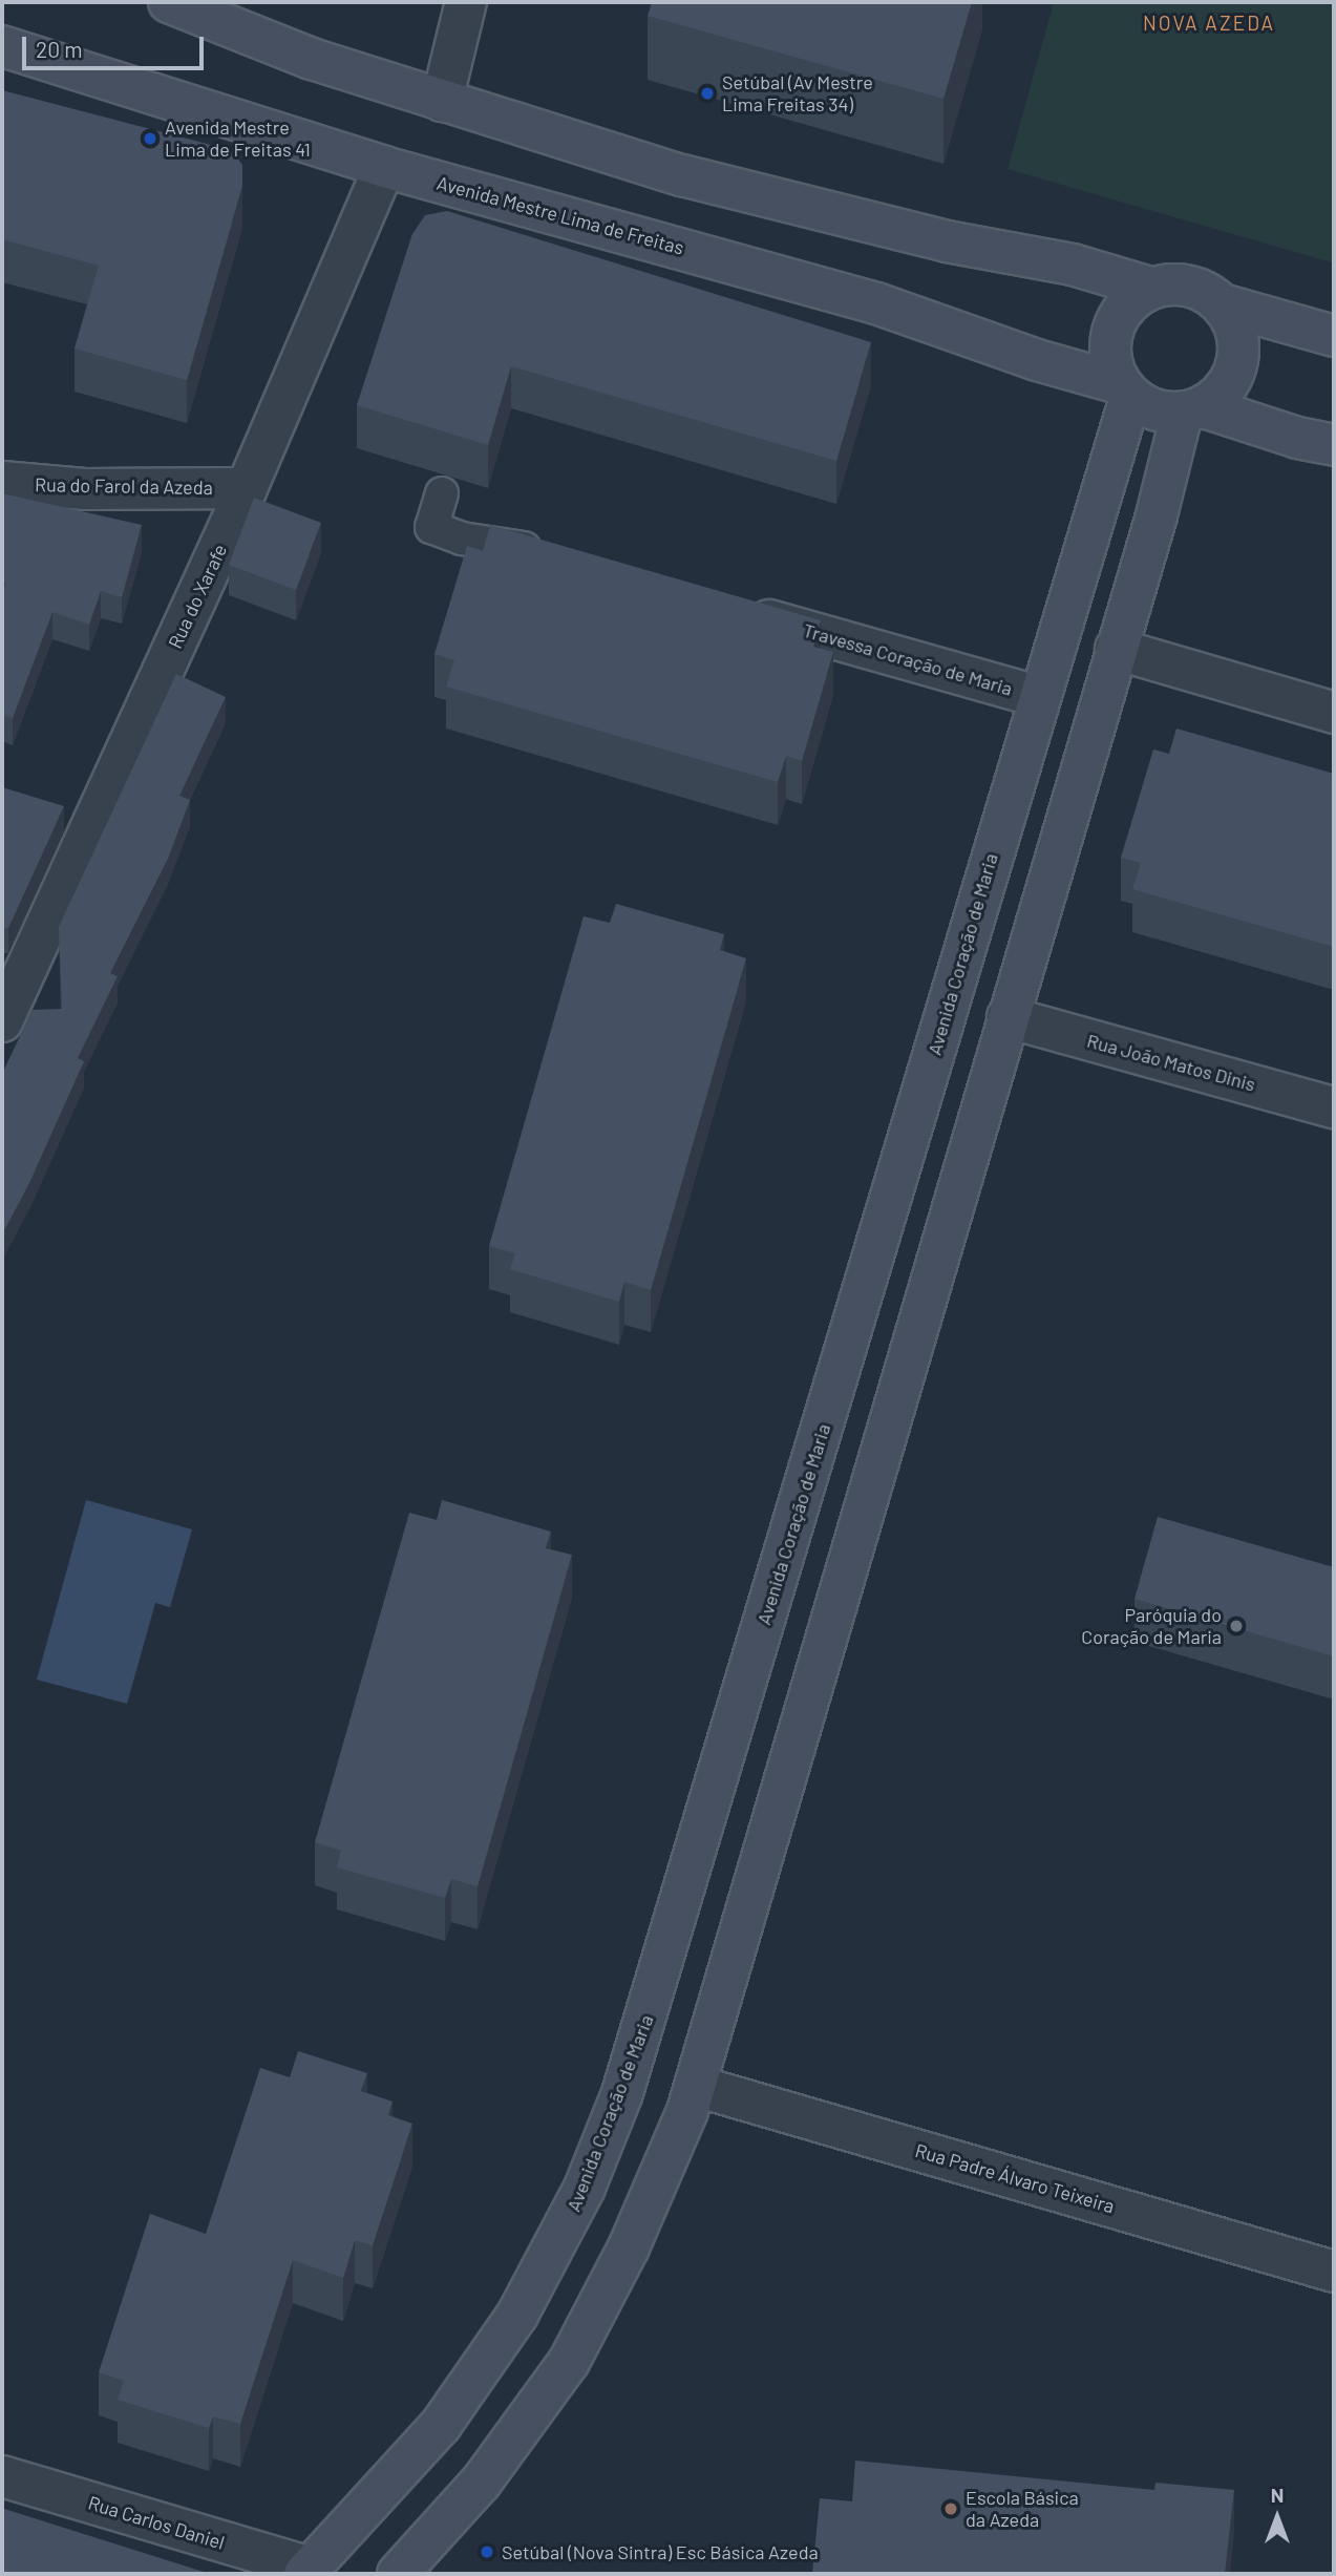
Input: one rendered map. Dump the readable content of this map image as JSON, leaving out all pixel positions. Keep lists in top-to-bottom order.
{
  "streets": {
    "street": [
      "Avenida Mestre Lima de Freitas",
      "Rua do Farol da Azeda",
      "Rua do Xarafe",
      "Travessa Coração de Maria",
      "Avenida Coração de Maria",
      "Rua João Matos Dinis",
      "Rua Padre Álvaro Teixeira",
      "Rua Carlos Daniel"
    ]
  },
  "crossings": [
    ["Avenida Mestre Lima de Freitas", "Rua do Xarafe"],
    ["Avenida Mestre Lima de Freitas", "Avenida Coração de Maria"],
    ["Rua do Farol da Azeda", "Rua do Xarafe"],
    ["Travessa Coração de Maria", "Avenida Coração de Maria"],
    ["Avenida Coração de Maria", "Rua Carlos Daniel"]
  ],
  "districts": ["NOVA AZEDA"],
  "places": [
    "Setúbal (Av Mestre Lima Freitas 34)",
    "Avenida Mestre Lima de Freitas 41",
    "Paróquia do Coração de Maria",
    "Escola Básica da Azeda",
    "Setúbal (Nova Sintra) Esc Básica Azeda"
  ],
  "scale_bar": "20 m",
  "north": "top"
}
